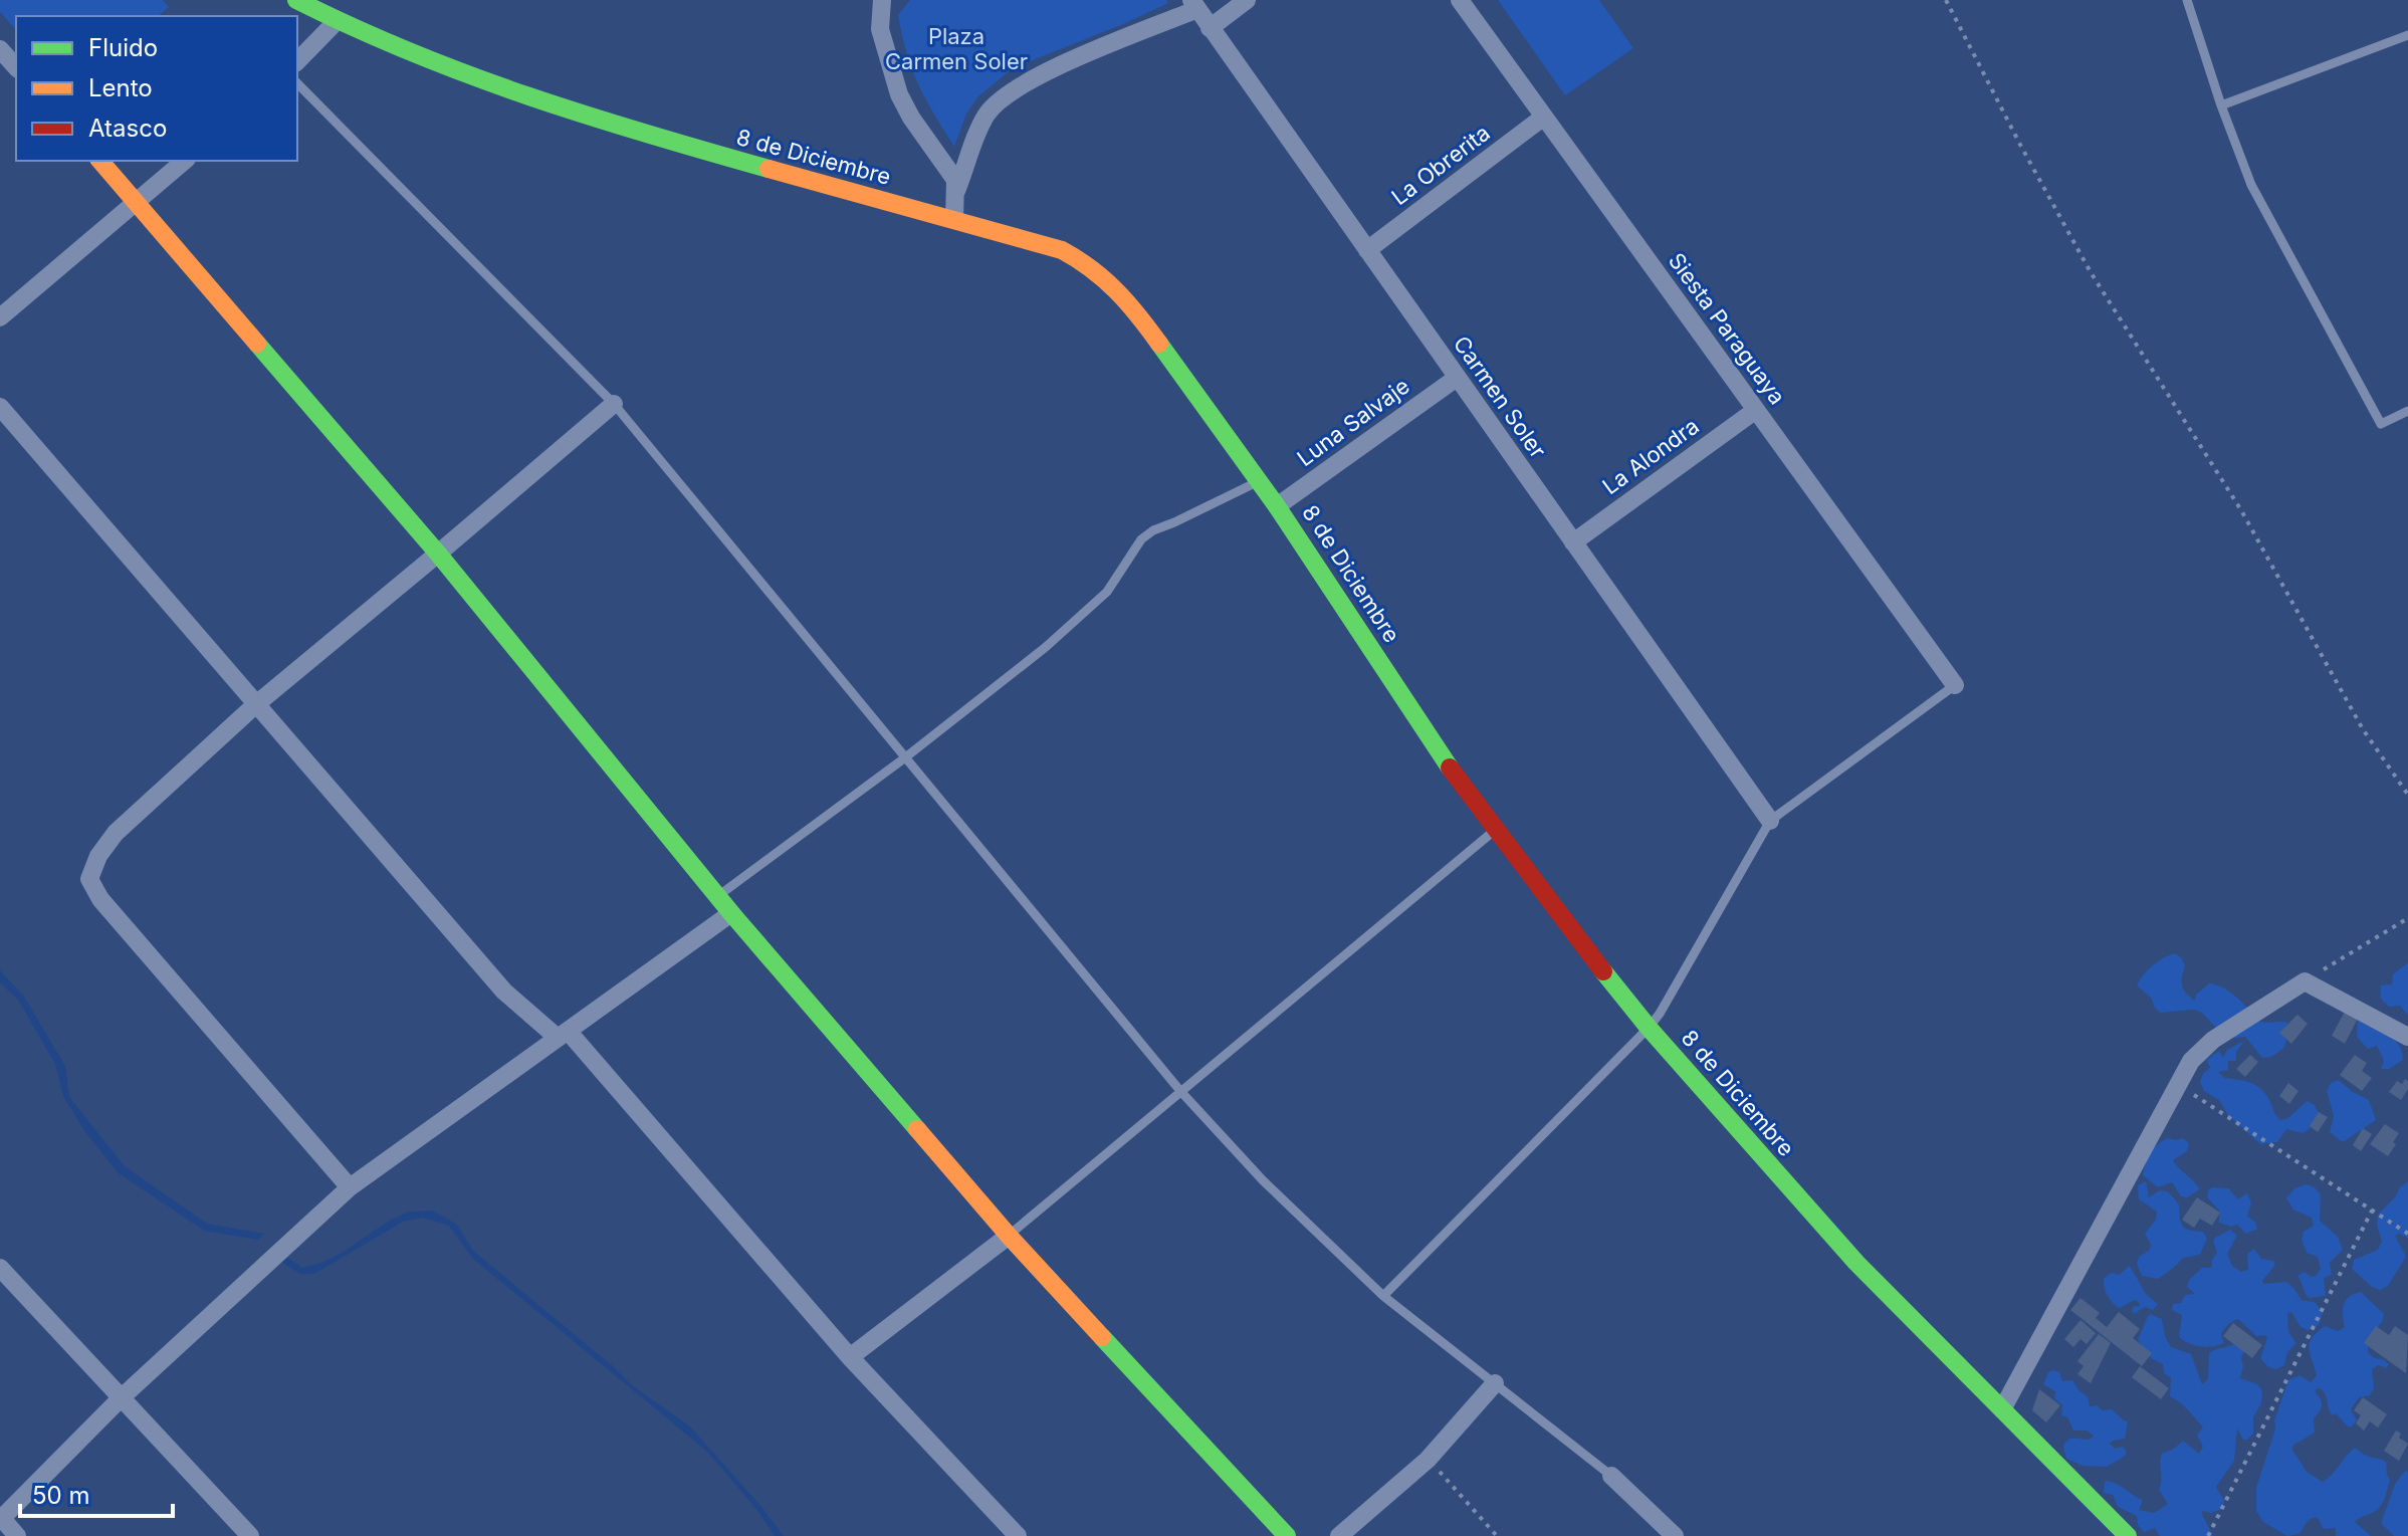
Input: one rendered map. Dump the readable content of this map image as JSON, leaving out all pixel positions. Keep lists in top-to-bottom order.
{
  "streets": {
    "street": [
      "8 de Diciembre",
      "La Obrerita",
      "Siesta Paraguaya",
      "Carmen Soler",
      "Luna Salvaje",
      "La Alondra"
    ]
  },
  "crossings": [
    ["8 de Diciembre", "Luna Salvaje"],
    ["La Obrerita", "Siesta Paraguaya"],
    ["La Obrerita", "Carmen Soler"],
    ["Siesta Paraguaya", "La Alondra"],
    ["Carmen Soler", "Luna Salvaje"],
    ["Carmen Soler", "La Alondra"]
  ],
  "parks": ["Plaza Carmen Soler"],
  "legend": ["Fluido", "Lento", "Atasco"],
  "scale_bar": "50 m"
}
